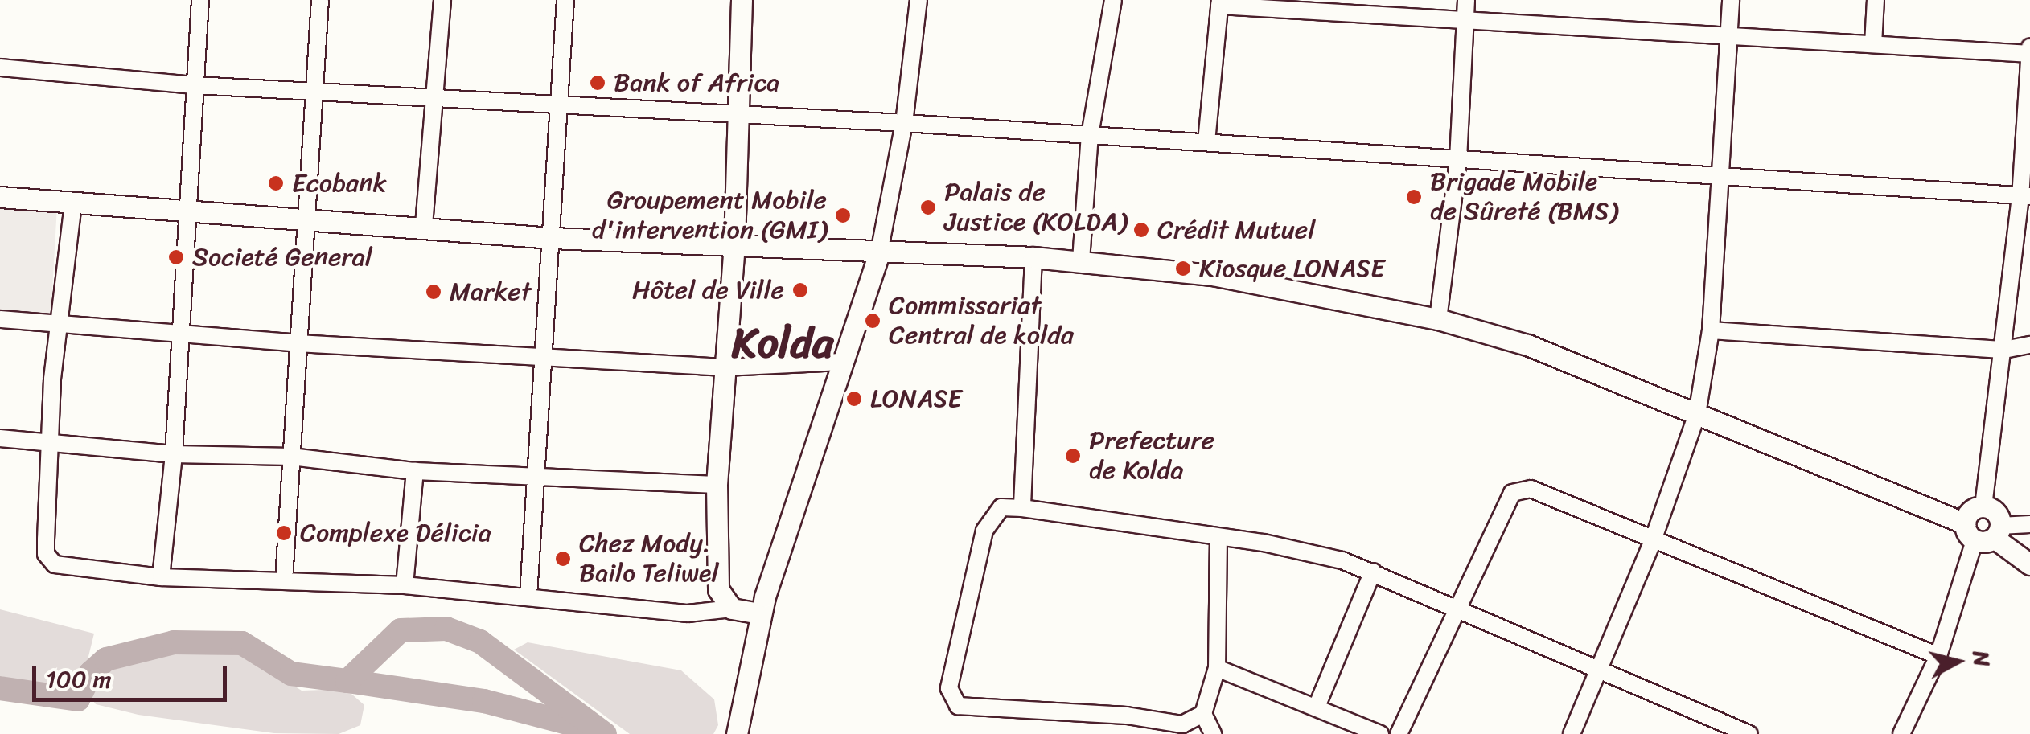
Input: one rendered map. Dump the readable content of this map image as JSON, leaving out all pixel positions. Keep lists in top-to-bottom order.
{
  "districts": ["Kolda"],
  "places": [
    "Bank of Africa",
    "Ecobank",
    "Brigade Mobile de Sûreté (BMS)",
    "Palais de Justice (KOLDA)",
    "Groupement Mobile d'intervention (GMI)",
    "Crédit Mutuel",
    "Societé General",
    "Kiosque LONASE",
    "Hôtel de Ville",
    "Market",
    "Commissariat Central de kolda",
    "LONASE",
    "Prefecture de Kolda",
    "Complexe Délicia",
    "Chez Mody. Bailo Teliwel"
  ],
  "scale_bar": "100 m",
  "north": "right"
}
